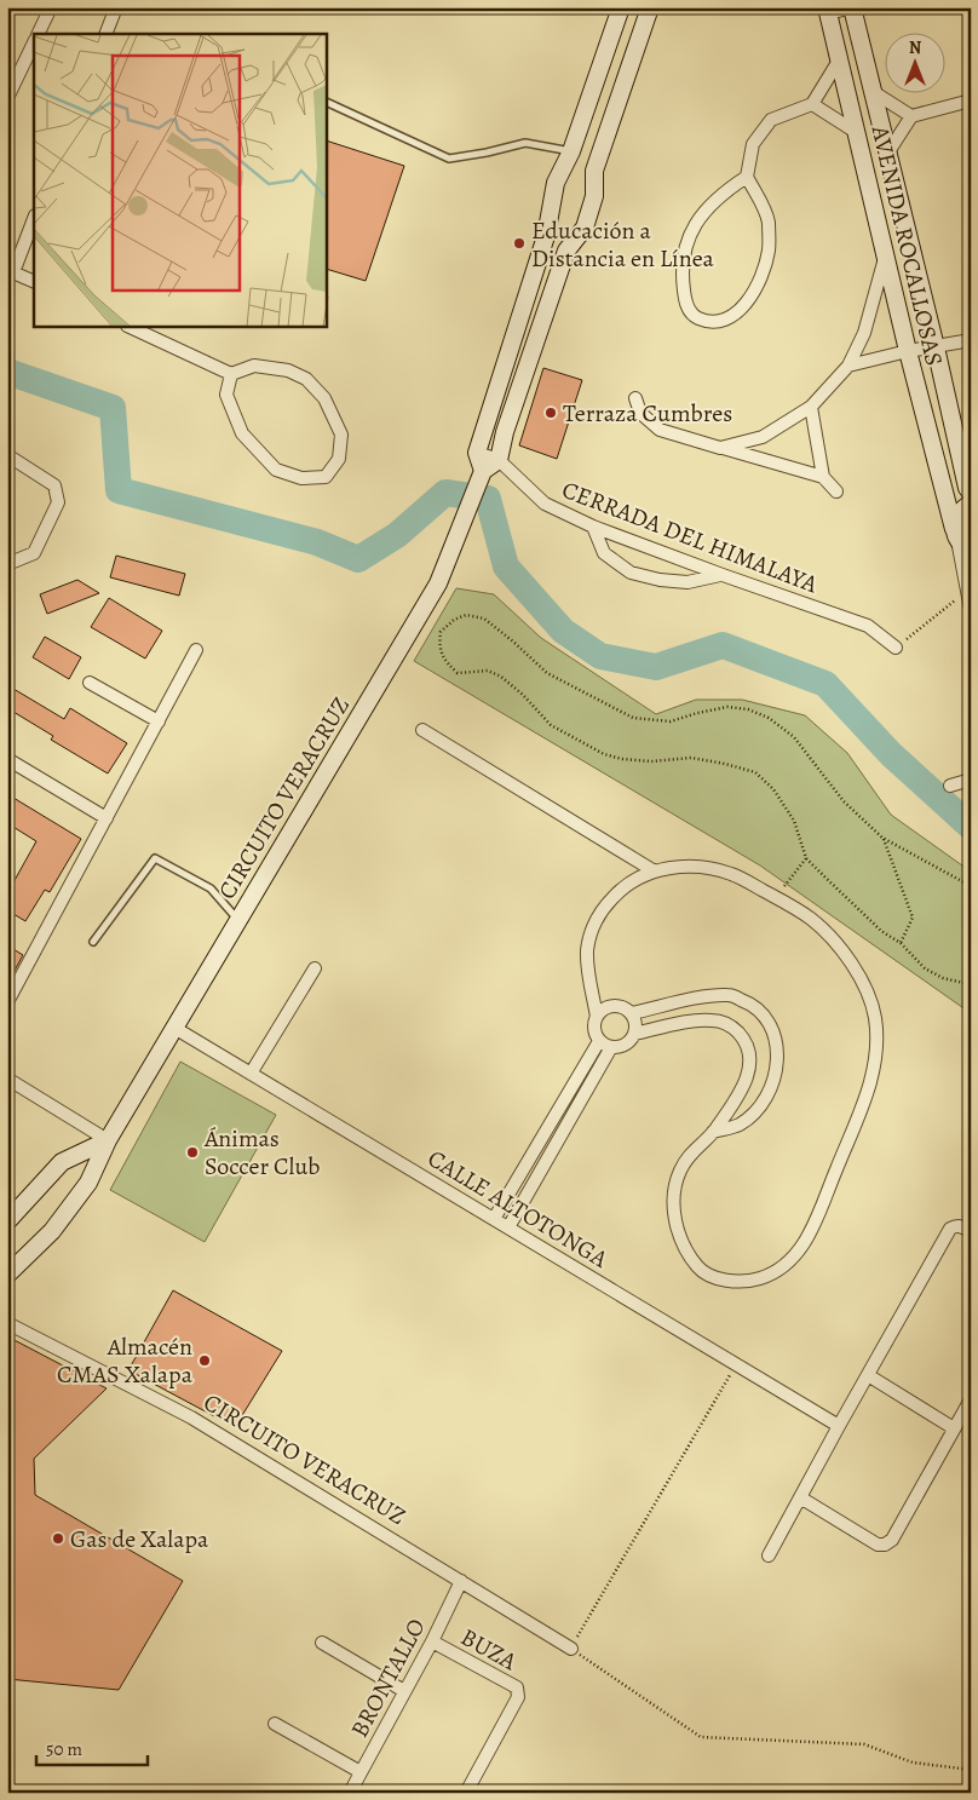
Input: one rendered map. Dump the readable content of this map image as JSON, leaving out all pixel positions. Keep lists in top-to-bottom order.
{
  "streets": {
    "street": [
      "AVENIDA ROCALLOSAS",
      "CERRADA DEL HIMALAYA",
      "CIRCUITO VERACRUZ",
      "CALLE ALTOTONGA",
      "BUZA",
      "BRONTALLO"
    ]
  },
  "crossings": [
    ["CIRCUITO VERACRUZ", "CALLE ALTOTONGA"],
    ["CIRCUITO VERACRUZ", "BRONTALLO"],
    ["BUZA", "BRONTALLO"]
  ],
  "places": [
    "Educación a Distancia en Línea",
    "Terraza Cumbres",
    "Ánimas Soccer Club",
    "Almacén CMAS Xalapa",
    "Gas de Xalapa"
  ],
  "scale_bar": "50 m",
  "north": "top"
}
